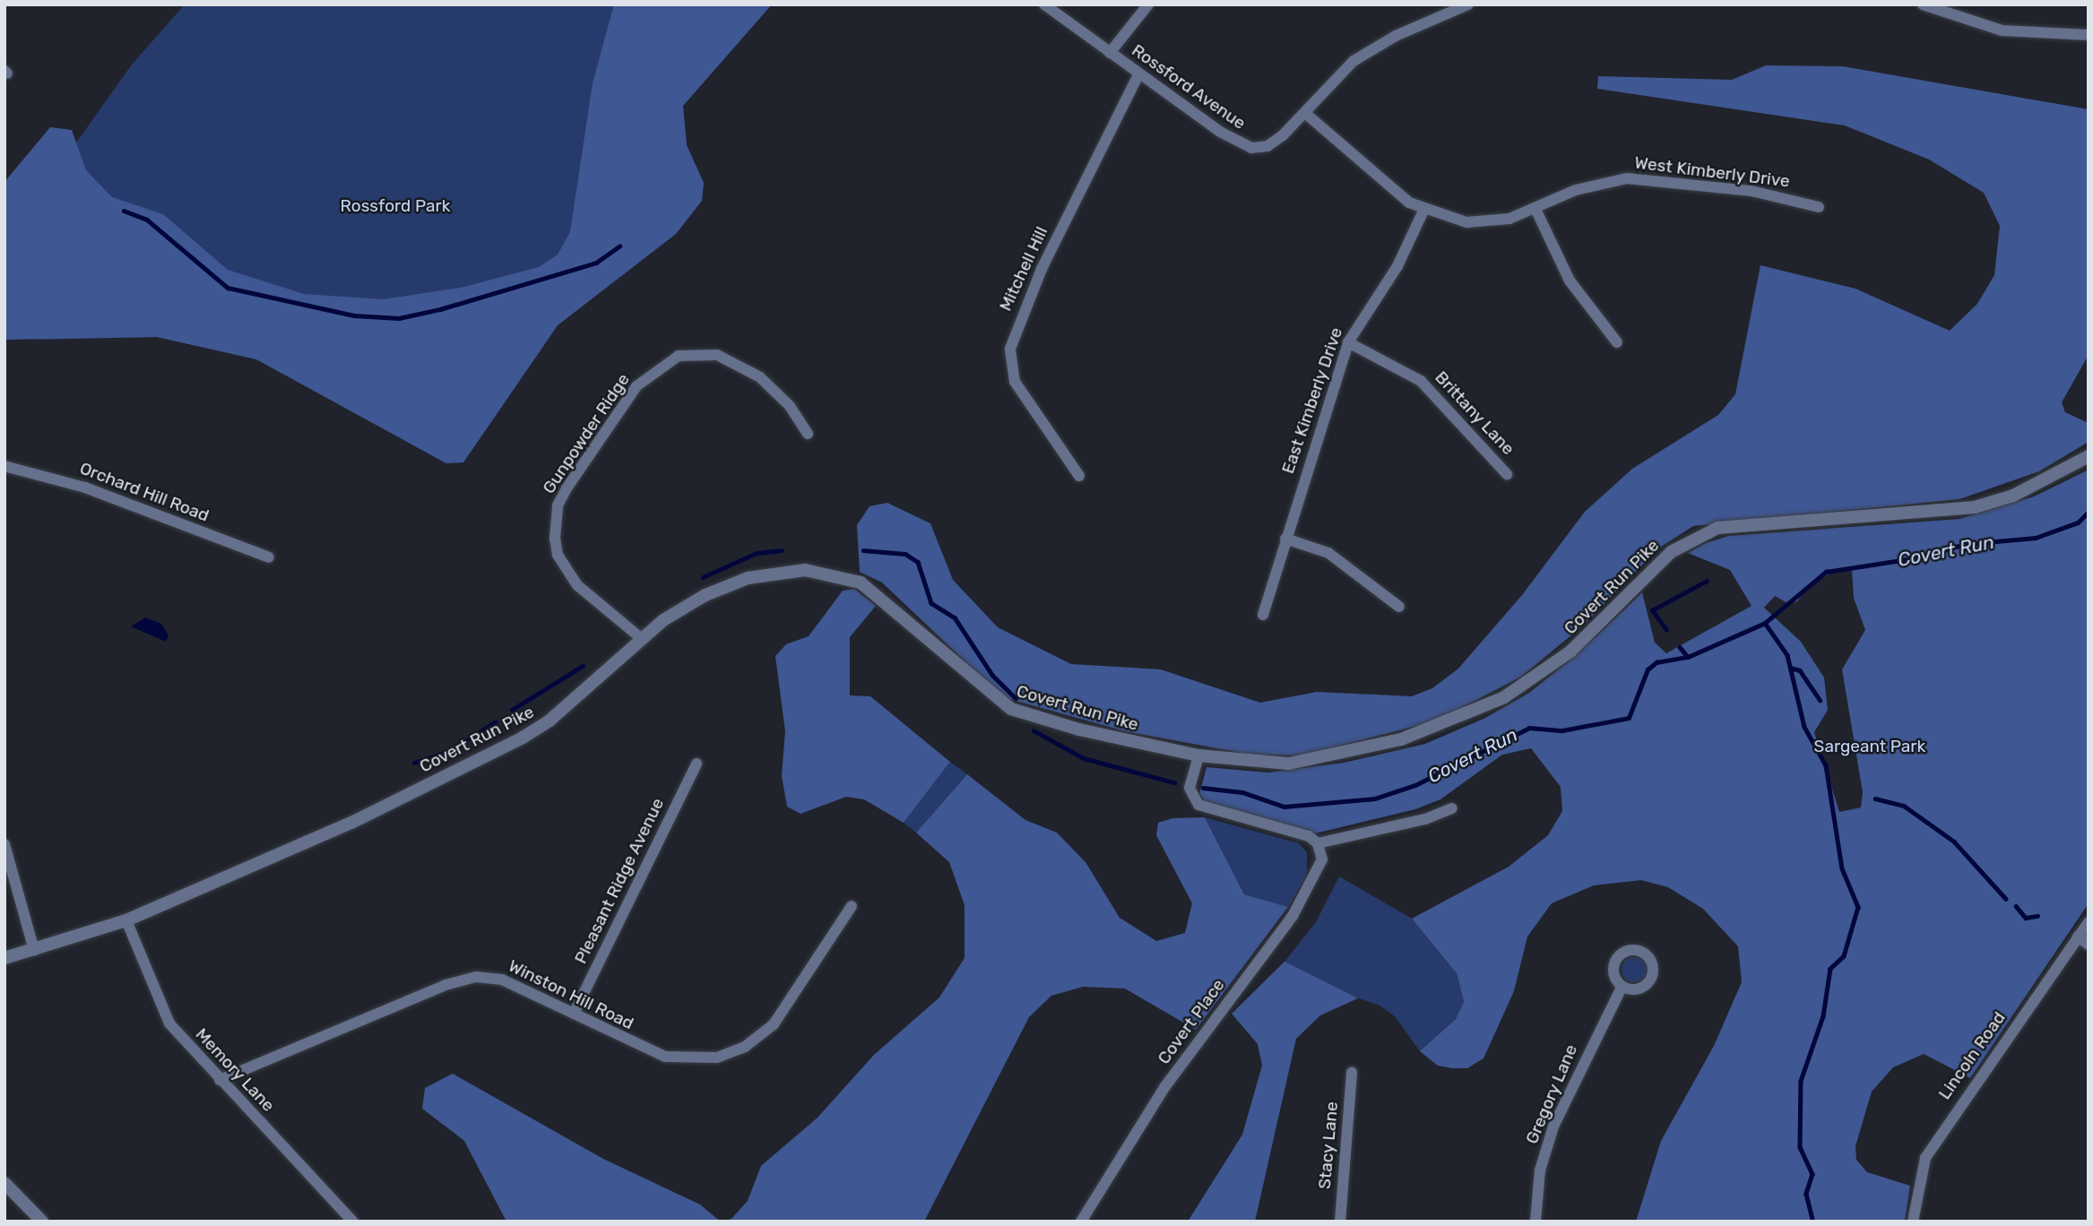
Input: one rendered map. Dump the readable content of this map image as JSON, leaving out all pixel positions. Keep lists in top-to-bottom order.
{
  "streets": {
    "street": [
      "Rossford Avenue",
      "West Kimberly Drive",
      "Mitchell Hill",
      "East Kimberly Drive",
      "Brittany Lane",
      "Gunpowder Ridge",
      "Orchard Hill Road",
      "Covert Run Pike",
      "Pleasant Ridge Avenue",
      "Winston Hill Road",
      "Covert Place",
      "Lincoln Road",
      "Memory Lane",
      "Gregory Lane",
      "Stacy Lane"
    ]
  },
  "crossings": [
    ["Rossford Avenue", "West Kimberly Drive"],
    ["Rossford Avenue", "Mitchell Hill"],
    ["West Kimberly Drive", "East Kimberly Drive"],
    ["East Kimberly Drive", "Brittany Lane"],
    ["Gunpowder Ridge", "Covert Run Pike"],
    ["Covert Run Pike", "Memory Lane"],
    ["Pleasant Ridge Avenue", "Winston Hill Road"],
    ["Winston Hill Road", "Memory Lane"]
  ],
  "water": ["Covert Run"],
  "parks": ["Rossford Park", "Sargeant Park"]
}
